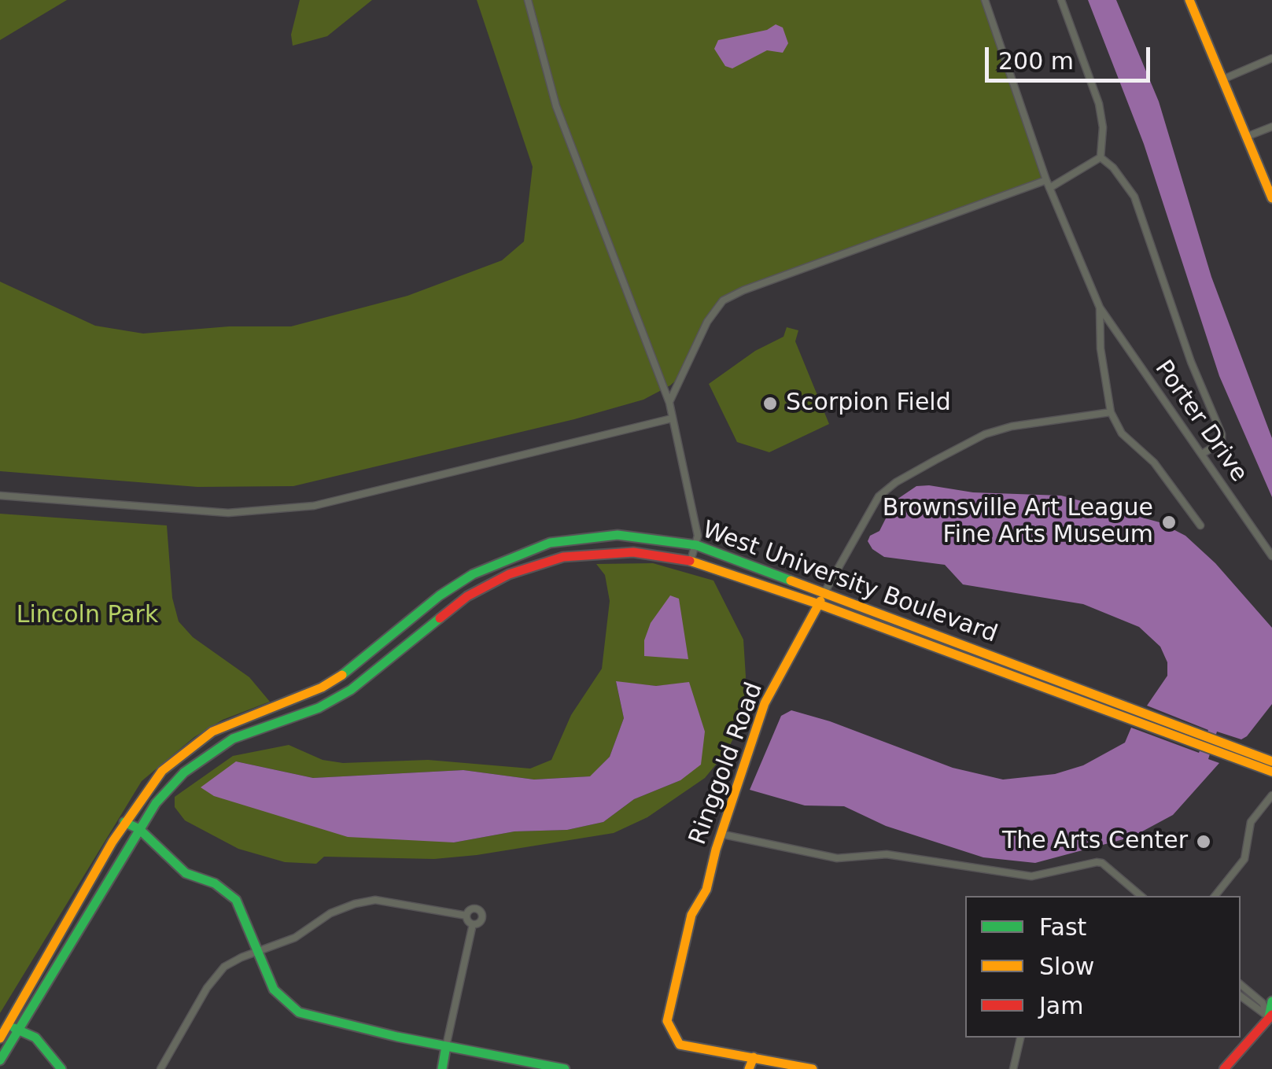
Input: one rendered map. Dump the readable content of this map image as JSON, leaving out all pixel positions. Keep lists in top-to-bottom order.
{
  "streets": {
    "main road": ["West University Boulevard", "Ringgold Road"],
    "street": ["Porter Drive"]
  },
  "crossings": [
    ["West University Boulevard", "Ringgold Road"]
  ],
  "parks": ["Lincoln Park"],
  "places": ["Scorpion Field", "Brownsville Art League Fine Arts Museum", "The Arts Center"],
  "legend": ["Fast", "Slow", "Jam"],
  "scale_bar": "200 m"
}
